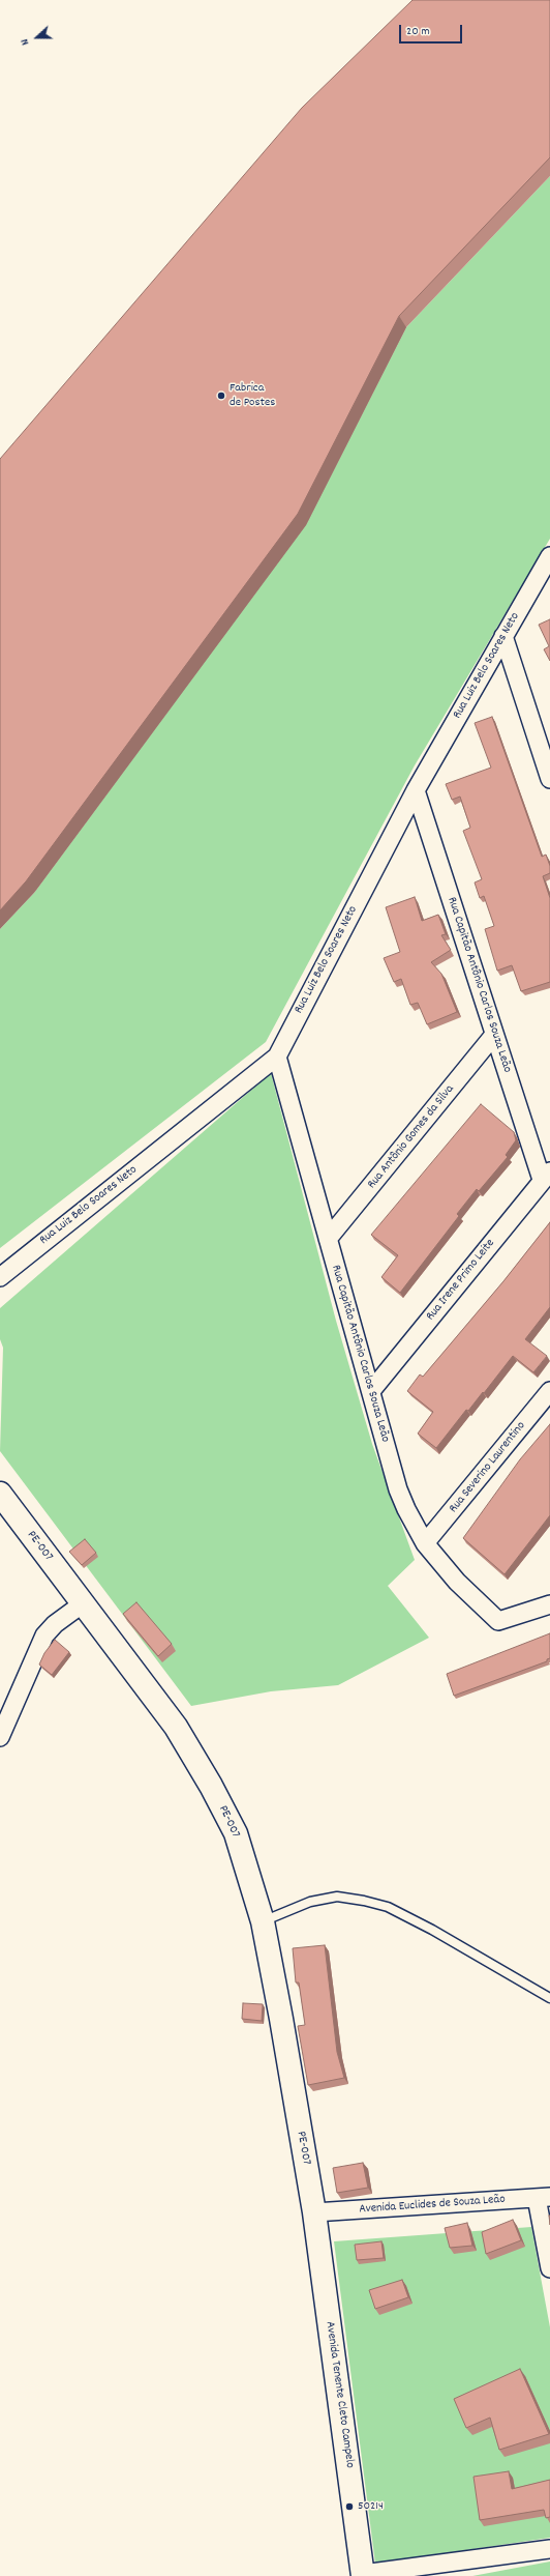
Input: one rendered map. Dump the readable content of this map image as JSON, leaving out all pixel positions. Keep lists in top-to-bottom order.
{
  "streets": {
    "main road": ["PE-007", "Avenida Tenente Cleto Campelo"],
    "street": [
      "Rua Luiz Belo Soares Neto",
      "Rua Capitão Antônio Carlos Souza Leão",
      "Rua Antônio Gomes da Silva",
      "Rua Irene Primo Leite",
      "Rua Severino Laurentino",
      "Avenida Euclides de Souza Leão"
    ]
  },
  "crossings": [
    ["Rua Luiz Belo Soares Neto", "Rua Capitão Antônio Carlos Souza Leão"],
    ["Rua Capitão Antônio Carlos Souza Leão", "Rua Antônio Gomes da Silva"],
    ["Rua Capitão Antônio Carlos Souza Leão", "Rua Irene Primo Leite"],
    ["Rua Capitão Antônio Carlos Souza Leão", "Rua Severino Laurentino"],
    ["PE-007", "Avenida Euclides de Souza Leão"],
    ["PE-007", "Avenida Tenente Cleto Campelo"],
    ["Avenida Euclides de Souza Leão", "Avenida Tenente Cleto Campelo"]
  ],
  "places": ["Fabrica de Postes", "50214"],
  "scale_bar": "20 m",
  "north": "left"
}
